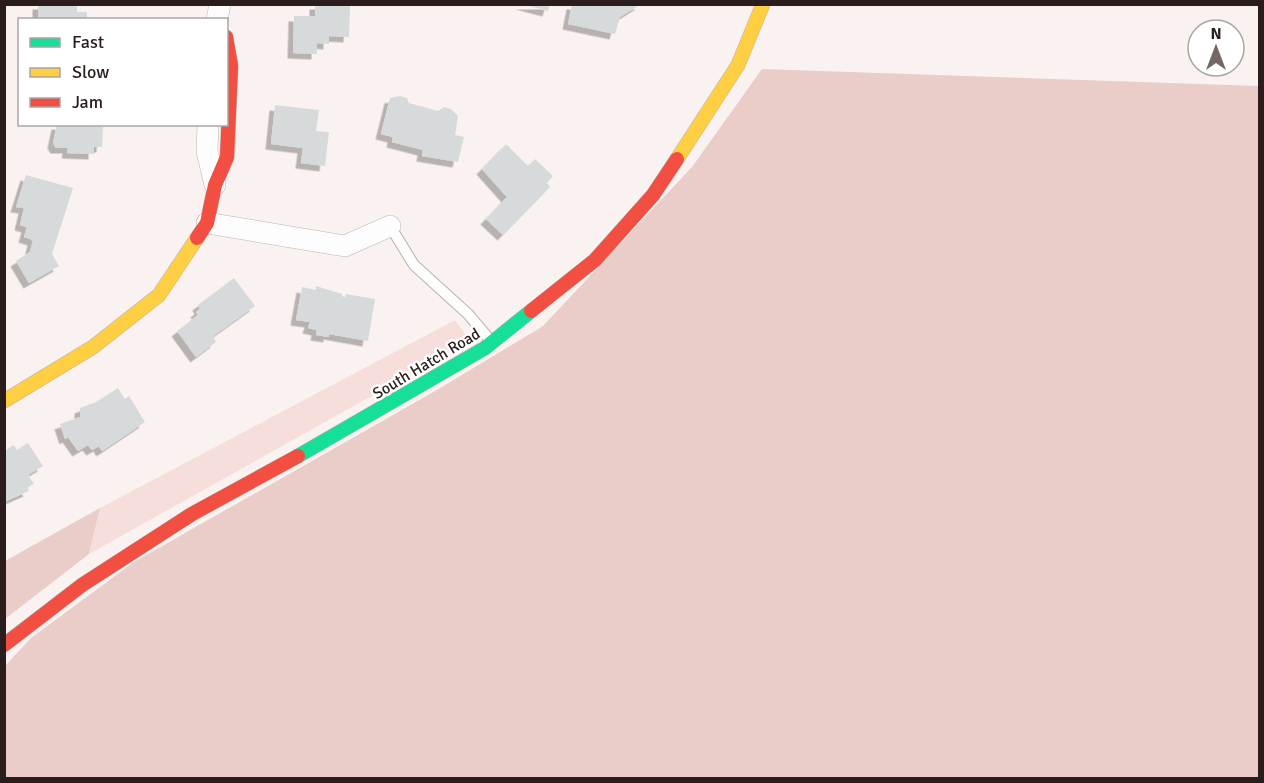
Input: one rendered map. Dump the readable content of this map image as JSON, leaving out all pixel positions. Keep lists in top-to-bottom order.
{
  "streets": {
    "main road": ["South Hatch Road"]
  },
  "legend": ["Fast", "Slow", "Jam"],
  "north": "top"
}
